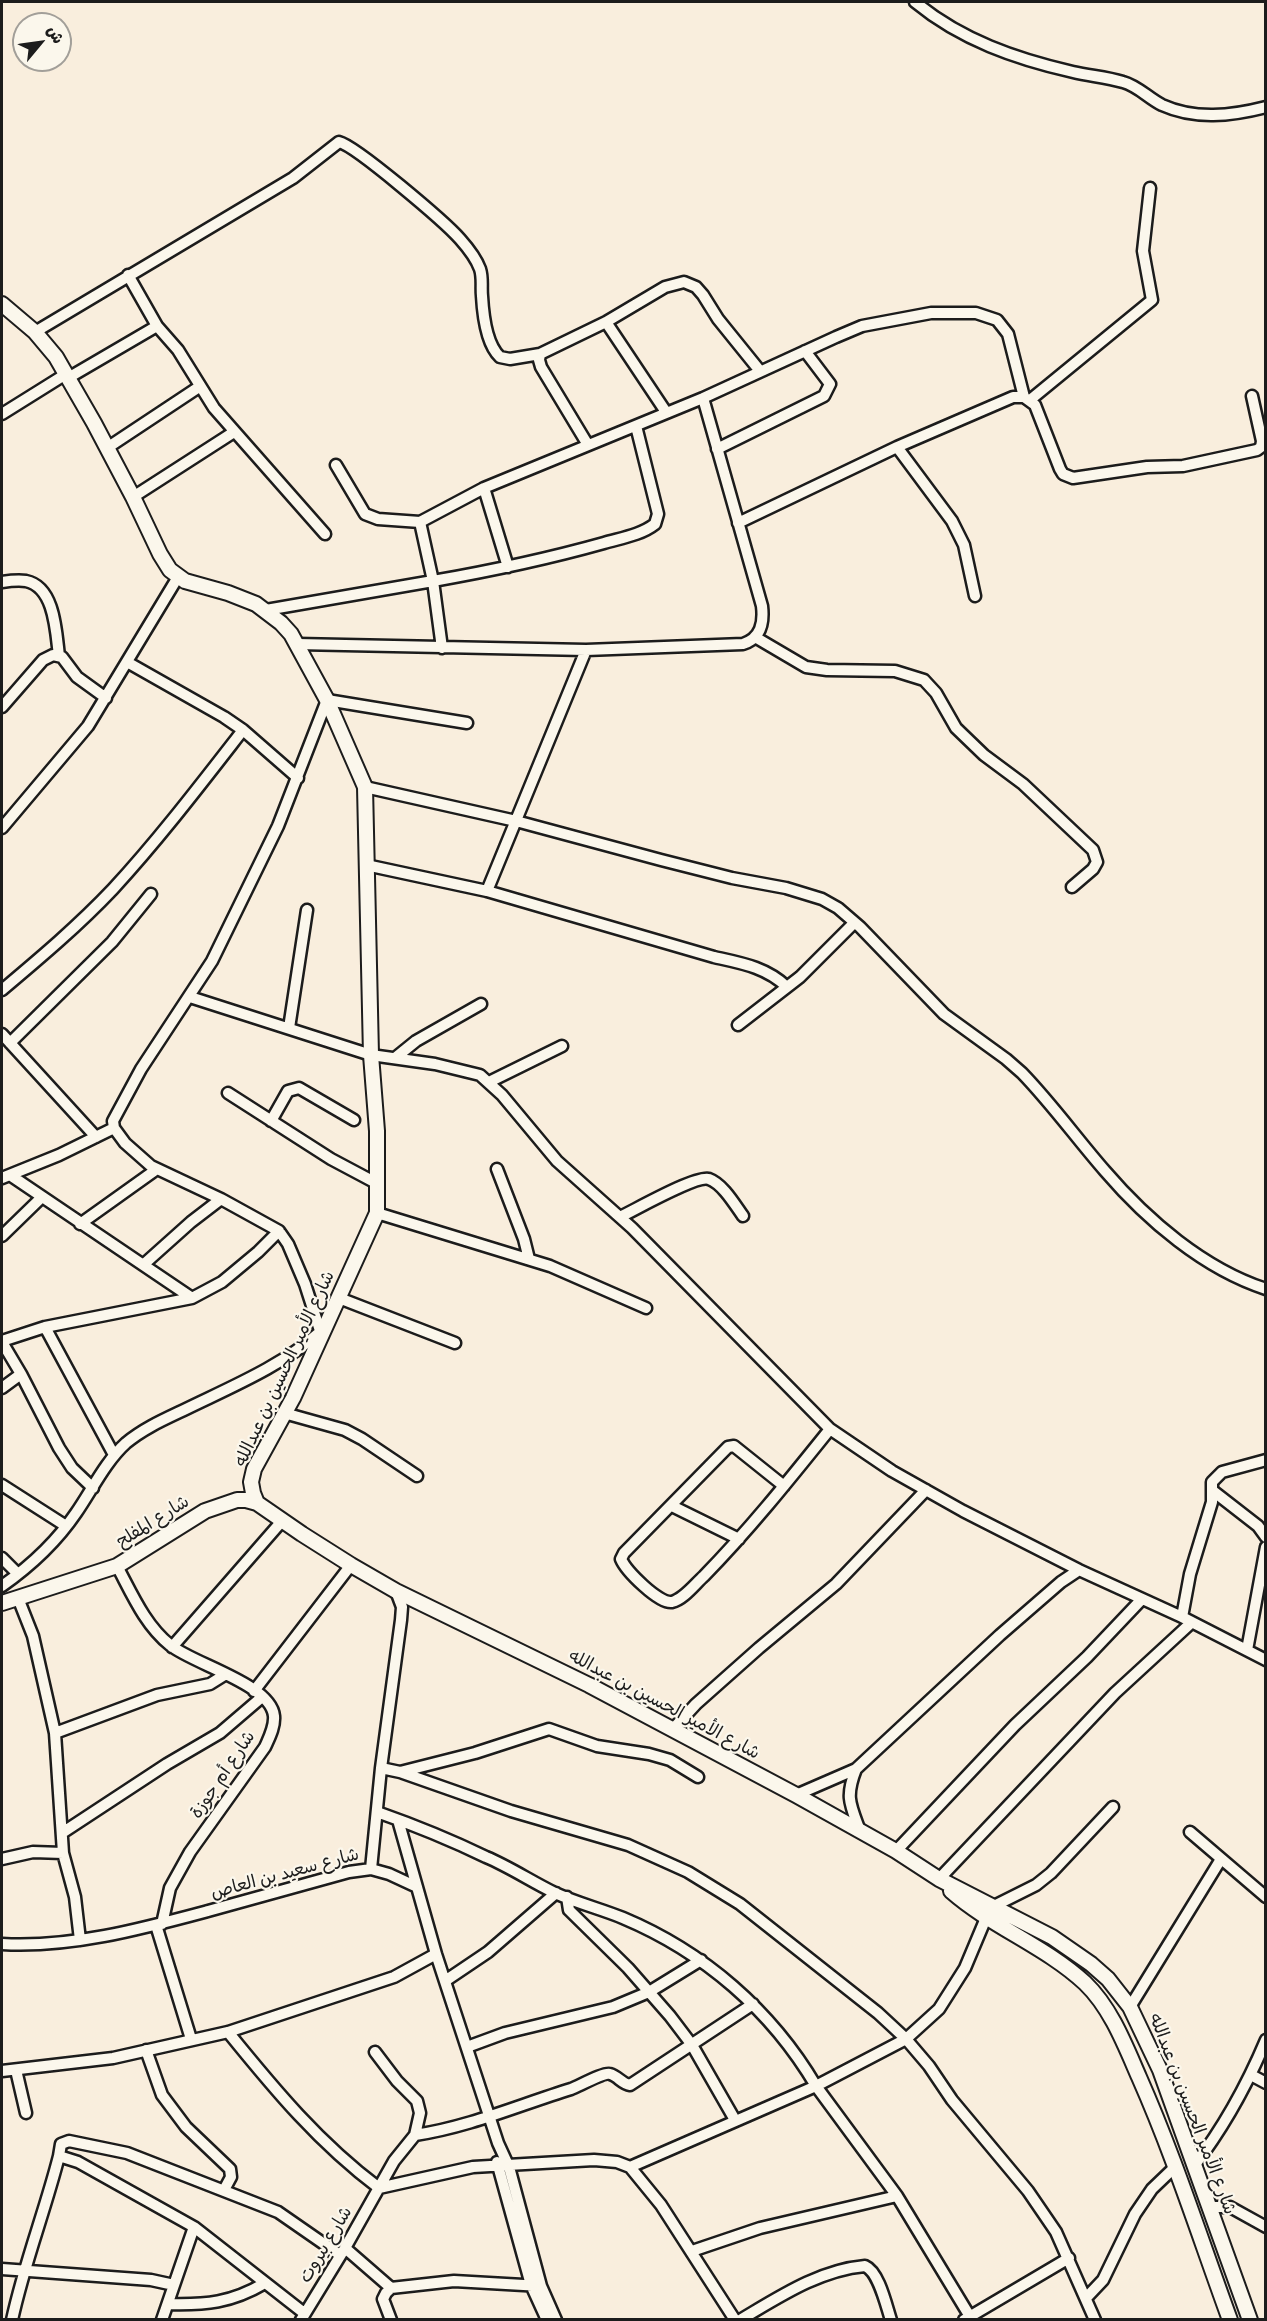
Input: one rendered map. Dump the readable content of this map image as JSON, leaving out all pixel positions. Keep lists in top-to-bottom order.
{
  "streets": {
    "street": [
      "شارع الأمير الحسين بن عبدالله",
      "شارع المفلح",
      "شارع أم جوزة",
      "شارع سعيد بن العاص",
      "شارع بيروت"
    ]
  },
  "crossings": [
    ["شارع الأمير الحسين بن عبدالله", "شارع المفلح"],
    ["شارع الأمير الحسين بن عبدالله", "شارع سعيد بن العاص"],
    ["شارع أم جوزة", "شارع سعيد بن العاص"]
  ],
  "north": "top right"
}
